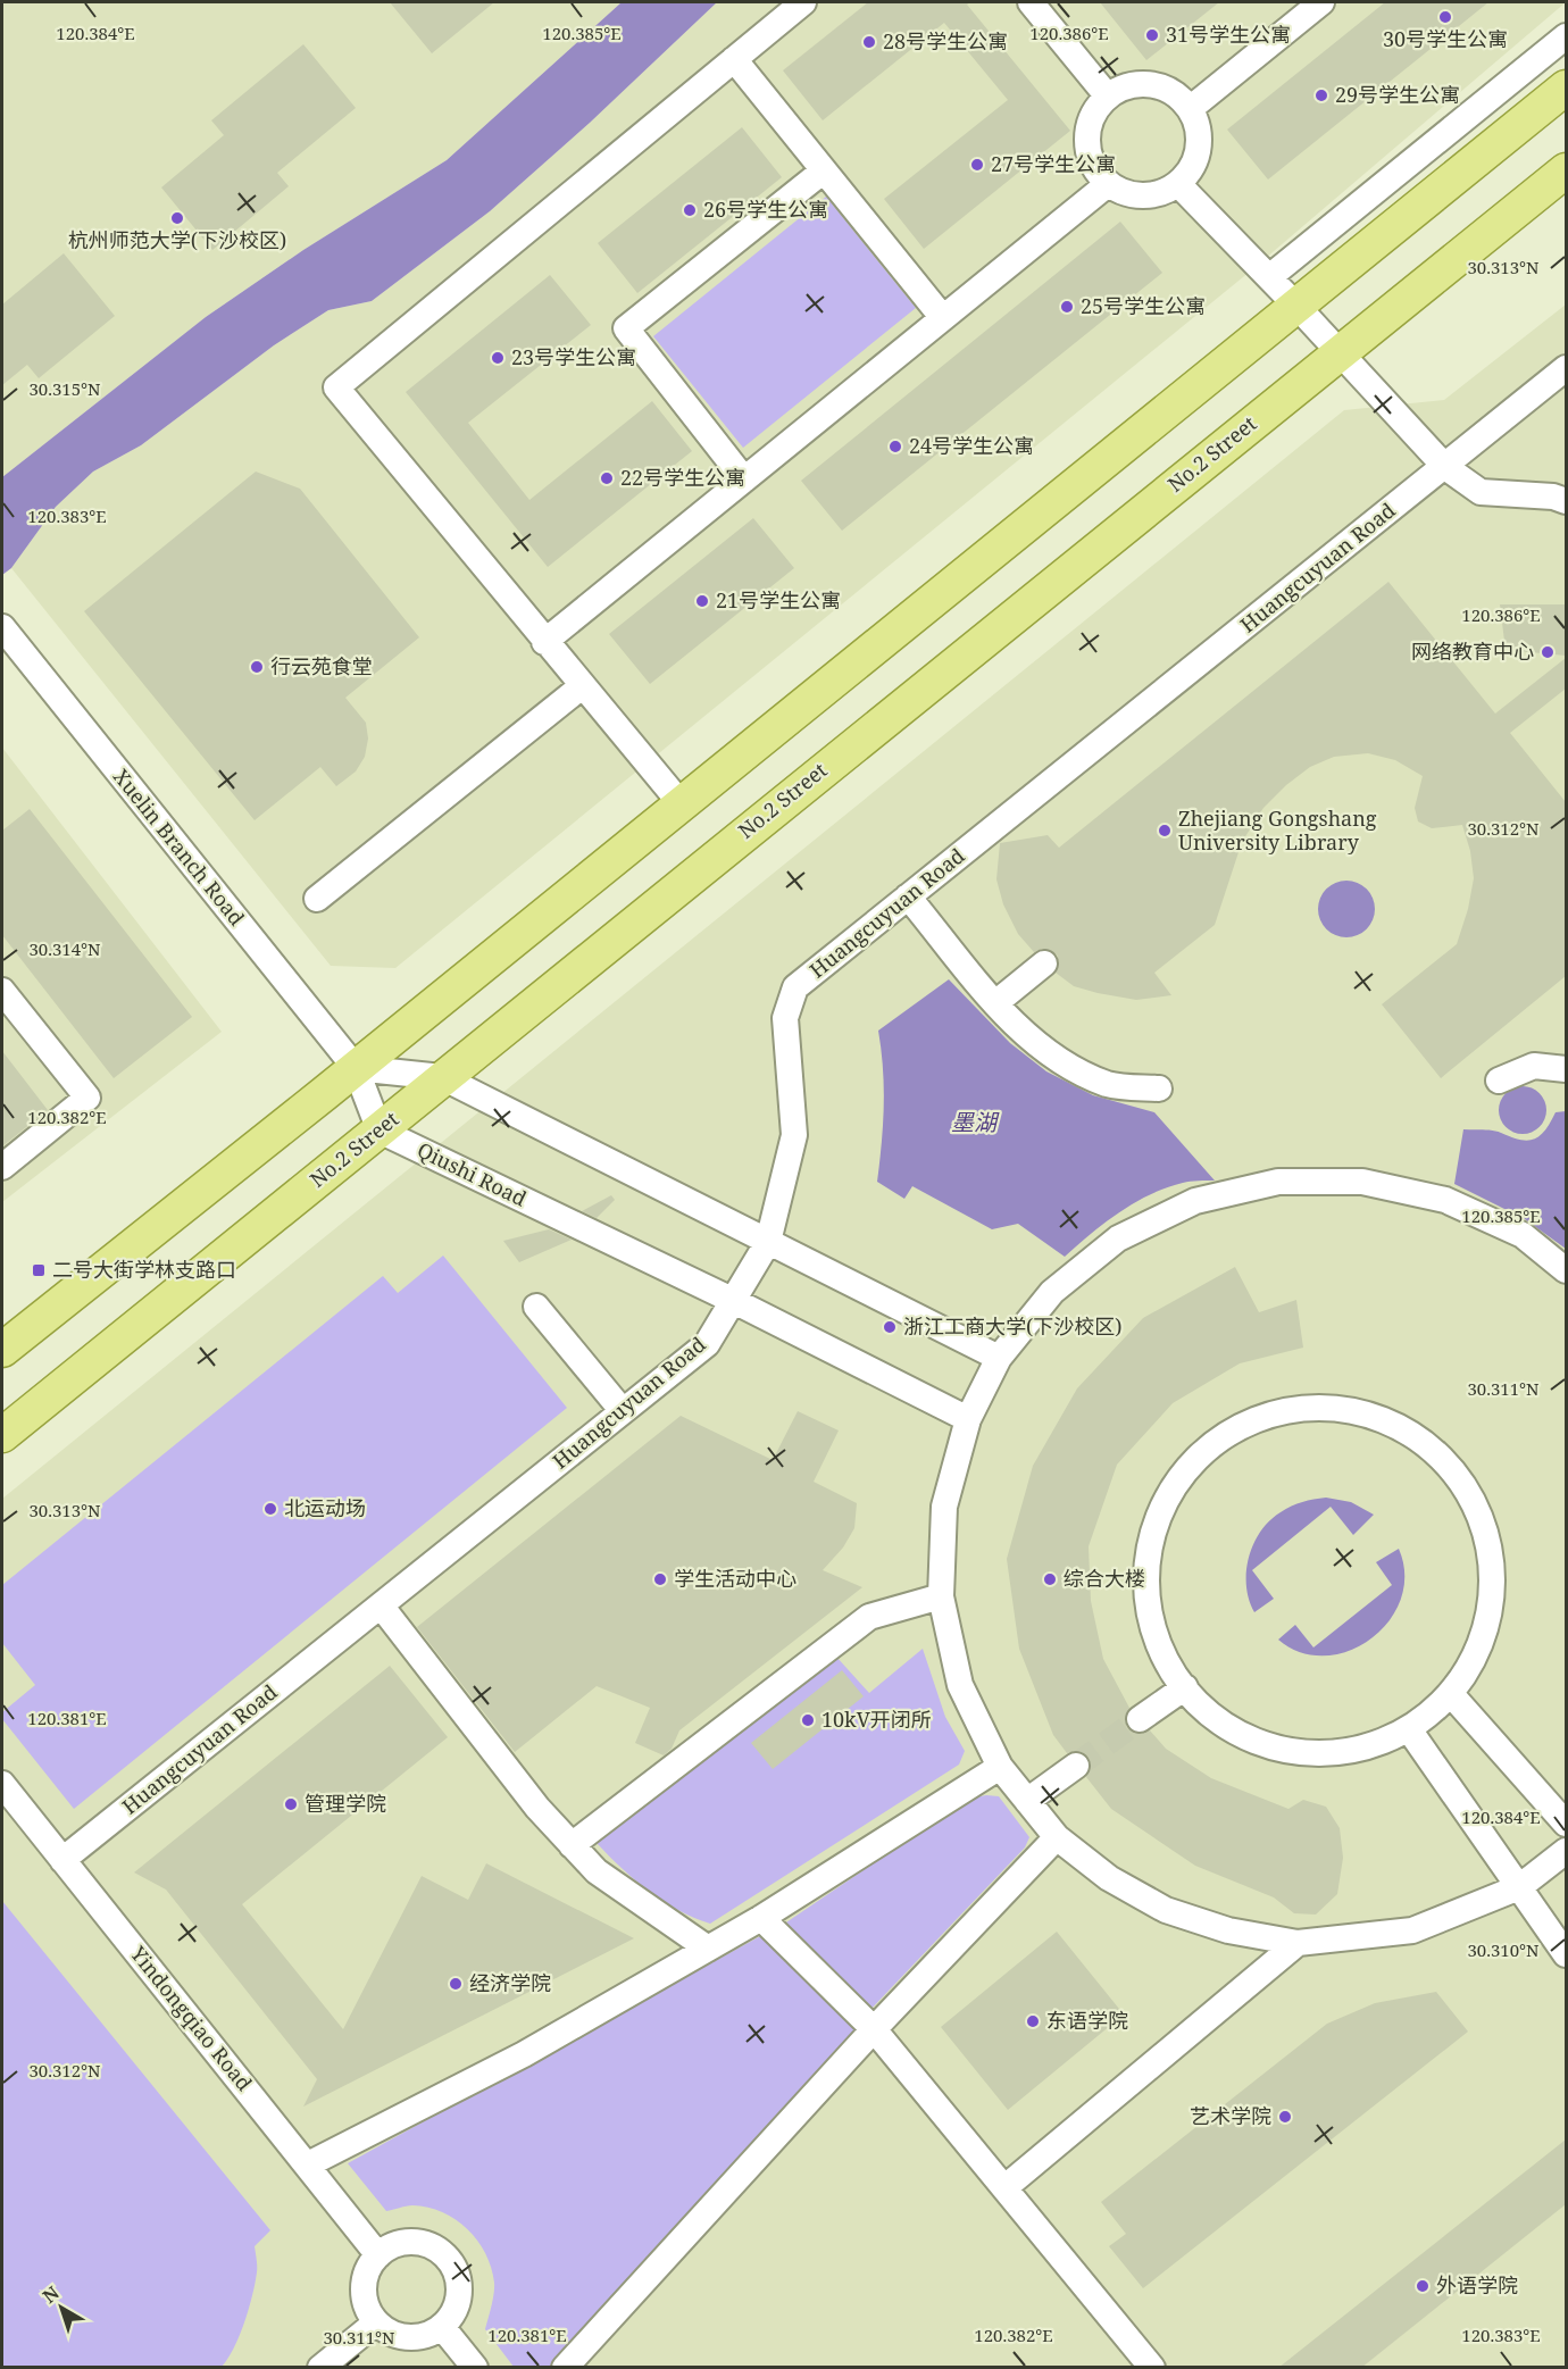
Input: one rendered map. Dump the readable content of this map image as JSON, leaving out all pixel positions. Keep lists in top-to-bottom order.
{
  "streets": {
    "main road": ["No.2 Street"],
    "street": [
      "Huangcuyuan Road",
      "Xuelin Branch Road",
      "Qiushi Road",
      "Yindongqiao Road"
    ]
  },
  "crossings": [
    ["No.2 Street", "Qiushi Road"],
    ["Huangcuyuan Road", "Qiushi Road"],
    ["Huangcuyuan Road", "Yindongqiao Road"]
  ],
  "water": ["墨湖"],
  "places": {
    "other": [
      "30号学生公寓",
      "31号学生公寓",
      "28号学生公寓",
      "29号学生公寓",
      "27号学生公寓",
      "26号学生公寓",
      "杭州师范大学(下沙校区)",
      "25号学生公寓",
      "23号学生公寓",
      "24号学生公寓",
      "22号学生公寓",
      "21号学生公寓",
      "网络教育中心",
      "行云苑食堂",
      "Zhejiang Gongshang University Library",
      "浙江工商大学(下沙校区)",
      "北运动场",
      "学生活动中心",
      "综合大楼",
      "10kV开闭所",
      "管理学院",
      "经济学院",
      "东语学院",
      "艺术学院",
      "外语学院"
    ],
    "transit": ["二号大街学林支路口"]
  },
  "north": "top left",
  "coordinates": [
    "120.384°E",
    "120.385°E",
    "120.386°E",
    "30.313°N",
    "30.315°N",
    "120.383°E",
    "30.312°N",
    "30.314°N",
    "120.382°E",
    "30.311°N",
    "120.381°E",
    "30.310°N"
  ]
}
